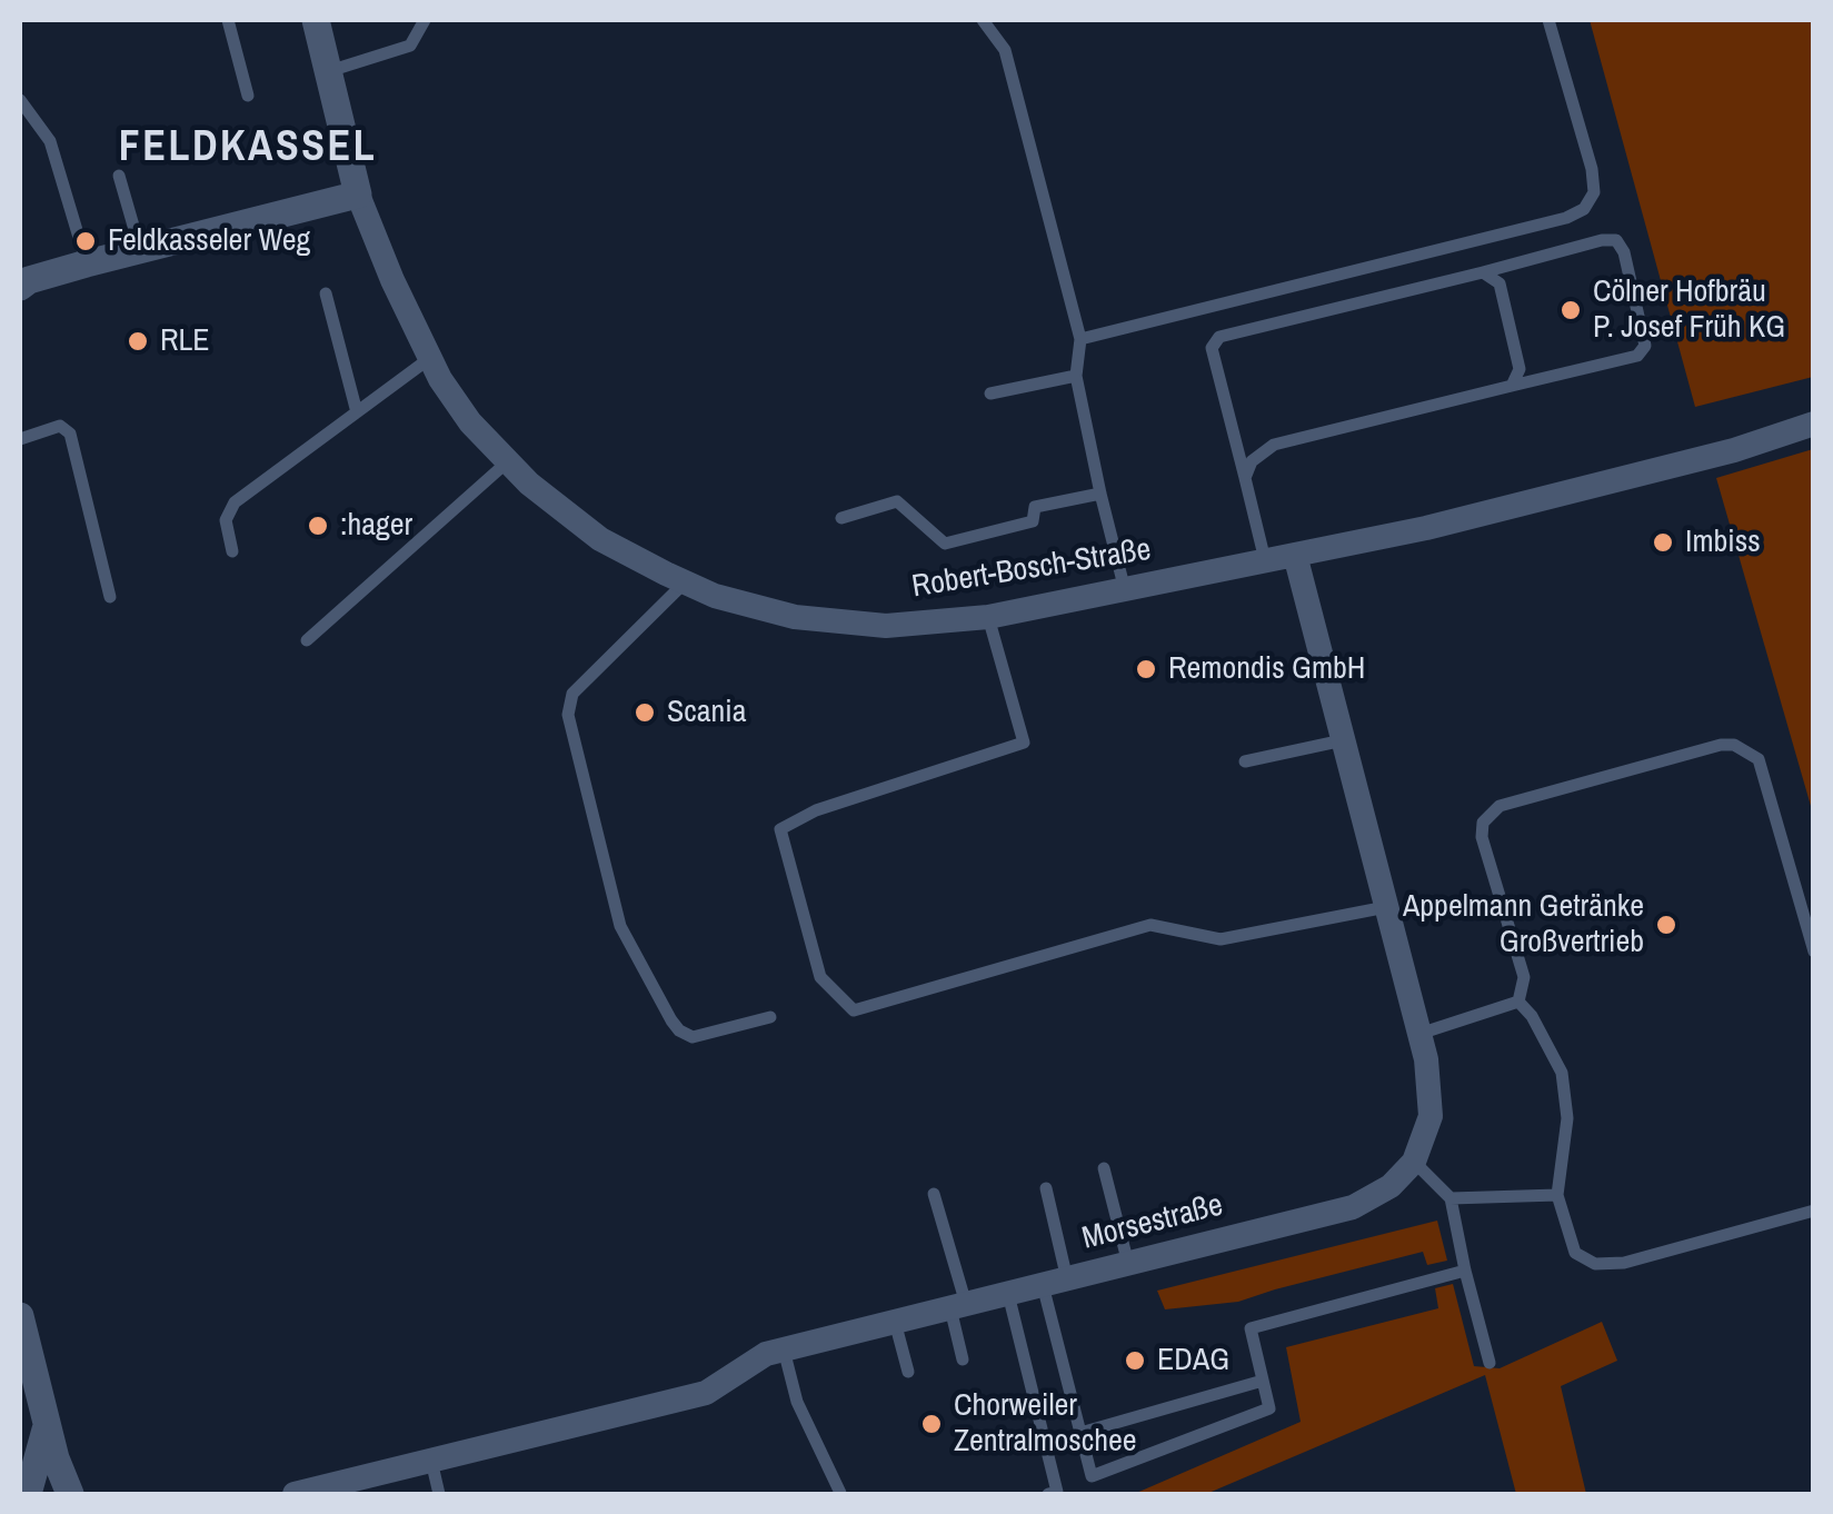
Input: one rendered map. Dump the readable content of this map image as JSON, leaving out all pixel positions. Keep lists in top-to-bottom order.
{
  "streets": {
    "street": ["Robert-Bosch-Straße", "Morsestraße"]
  },
  "districts": ["FELDKASSEL"],
  "places": [
    "Feldkasseler Weg",
    "Cölner Hofbräu P. Josef Früh KG",
    "RLE",
    ":hager",
    "Imbiss",
    "Remondis GmbH",
    "Scania",
    "Appelmann Getränke Großvertrieb",
    "EDAG",
    "Chorweiler Zentralmoschee"
  ]
}
